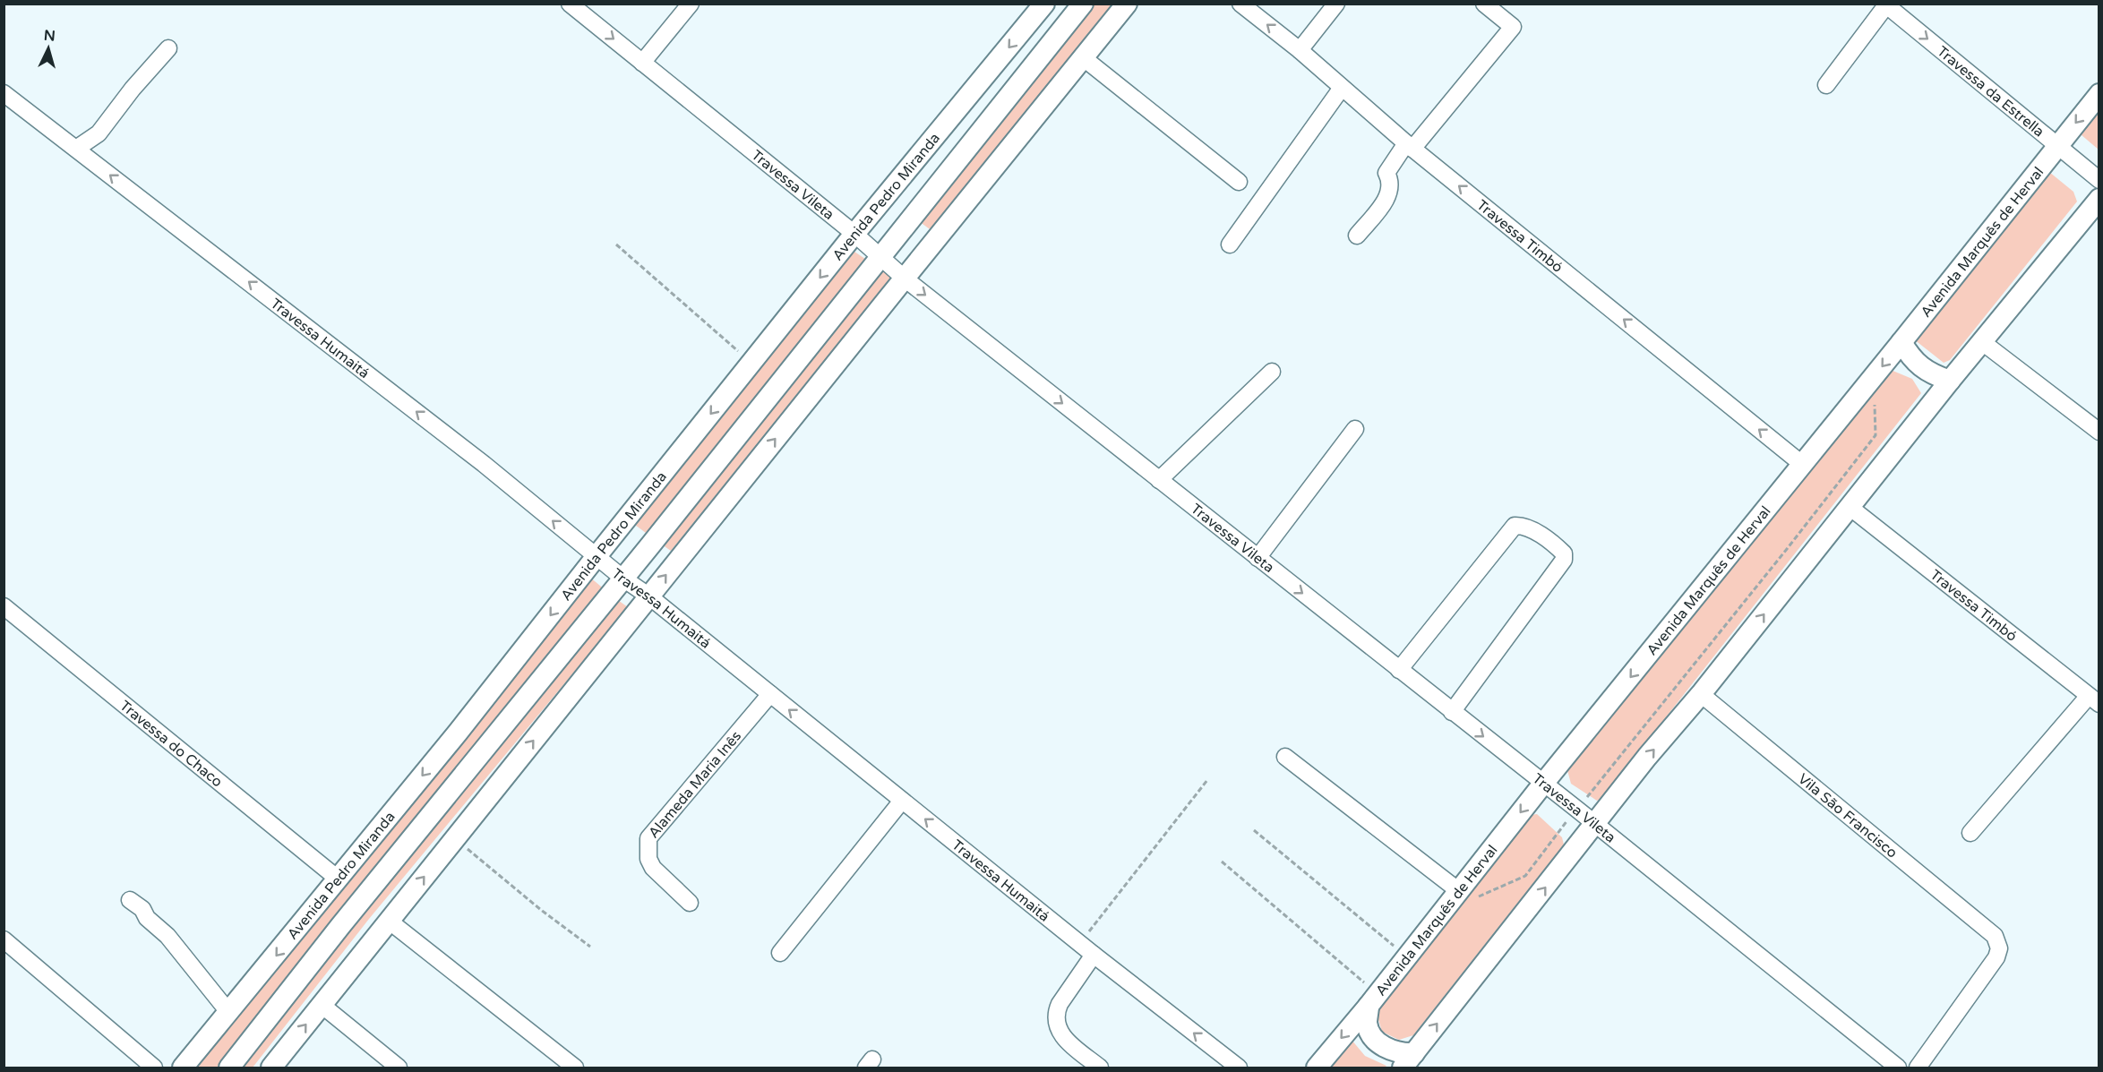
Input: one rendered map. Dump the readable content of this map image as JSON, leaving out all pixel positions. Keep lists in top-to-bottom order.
{
  "streets": {
    "main road": ["Avenida Pedro Miranda", "Avenida Marquês de Herval"],
    "street": [
      "Travessa da Estrella",
      "Travessa Vileta",
      "Travessa Timbó",
      "Travessa Humaitá",
      "Travessa do Chaco",
      "Alameda Maria Inês",
      "Vila São Francisco"
    ]
  },
  "crossings": [
    ["Travessa da Estrella", "Avenida Marquês de Herval"],
    ["Travessa Vileta", "Avenida Pedro Miranda"],
    ["Travessa Vileta", "Avenida Marquês de Herval"],
    ["Avenida Pedro Miranda", "Travessa Humaitá"],
    ["Avenida Pedro Miranda", "Travessa do Chaco"],
    ["Travessa Timbó", "Avenida Marquês de Herval"],
    ["Travessa Humaitá", "Alameda Maria Inês"]
  ],
  "one_way": [
    "Travessa da Estrella",
    "Travessa Vileta",
    "Travessa Timbó",
    "Travessa Humaitá"
  ],
  "north": "top"
}
